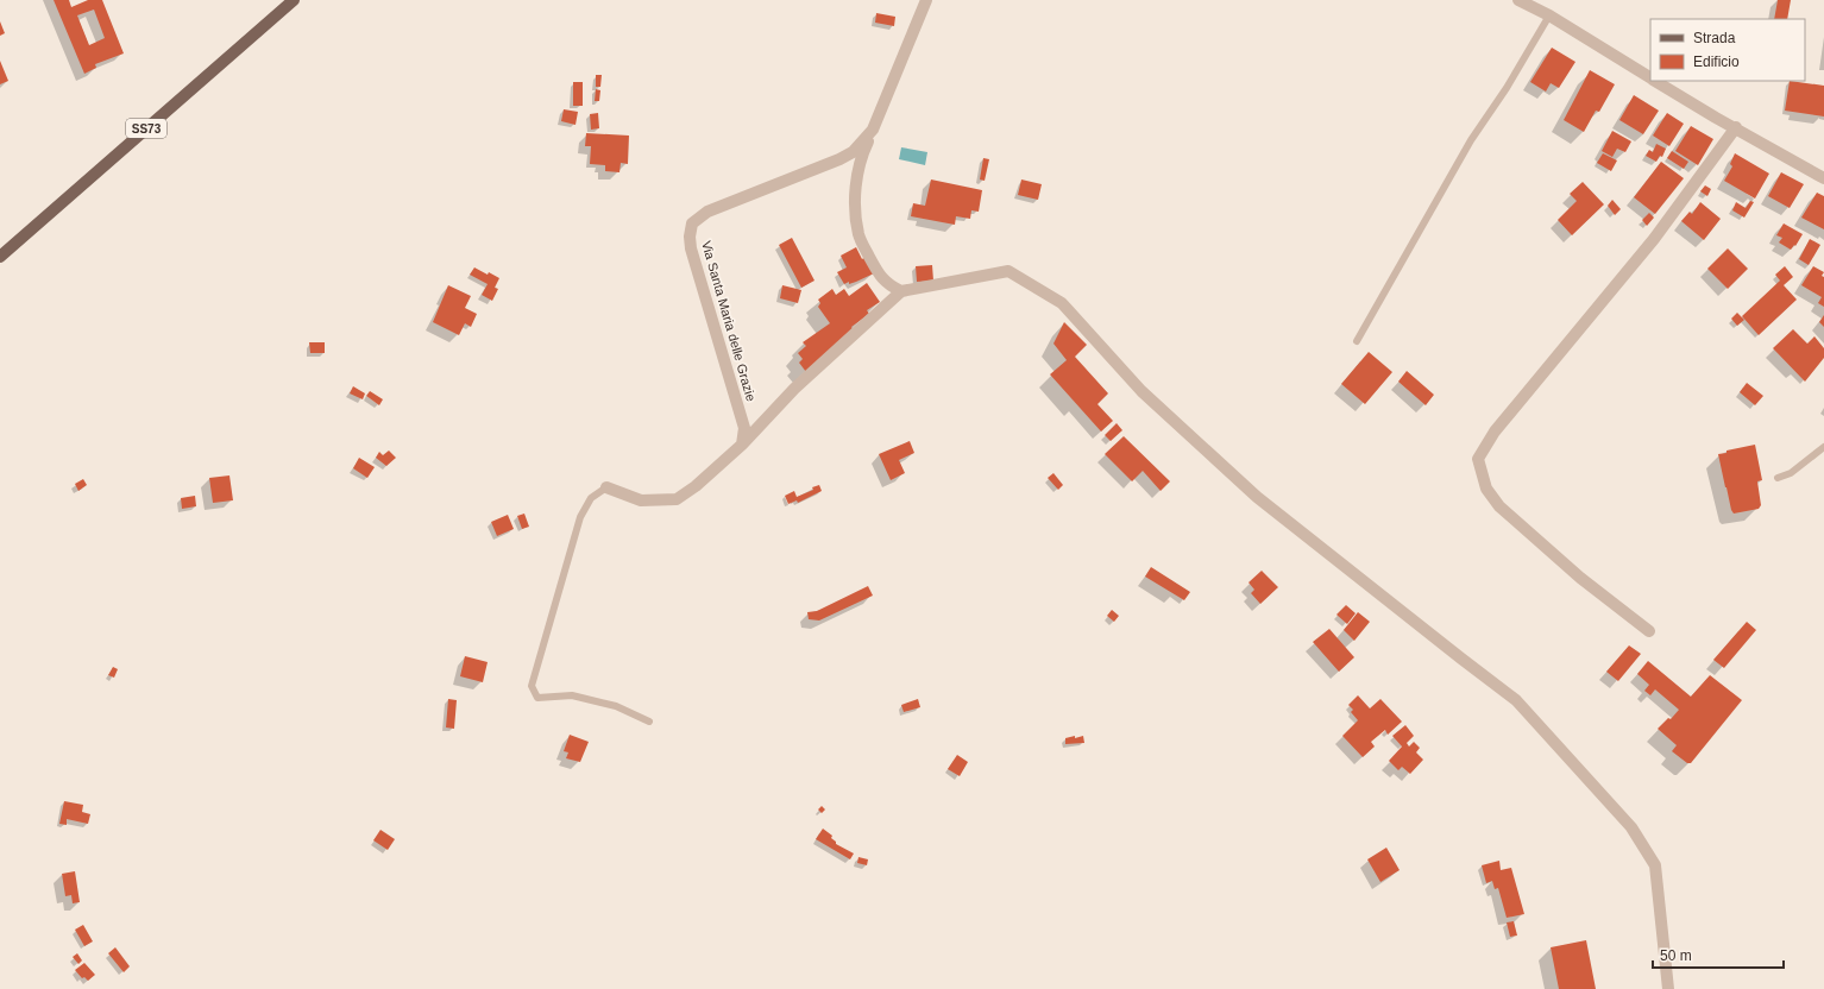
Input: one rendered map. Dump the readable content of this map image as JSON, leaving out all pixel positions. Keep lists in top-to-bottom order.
{
  "streets": {
    "main road": ["SS73"],
    "street": ["Via Santa Maria delle Grazie"]
  },
  "legend": ["Strada", "Edificio"],
  "scale_bar": "50 m"
}
